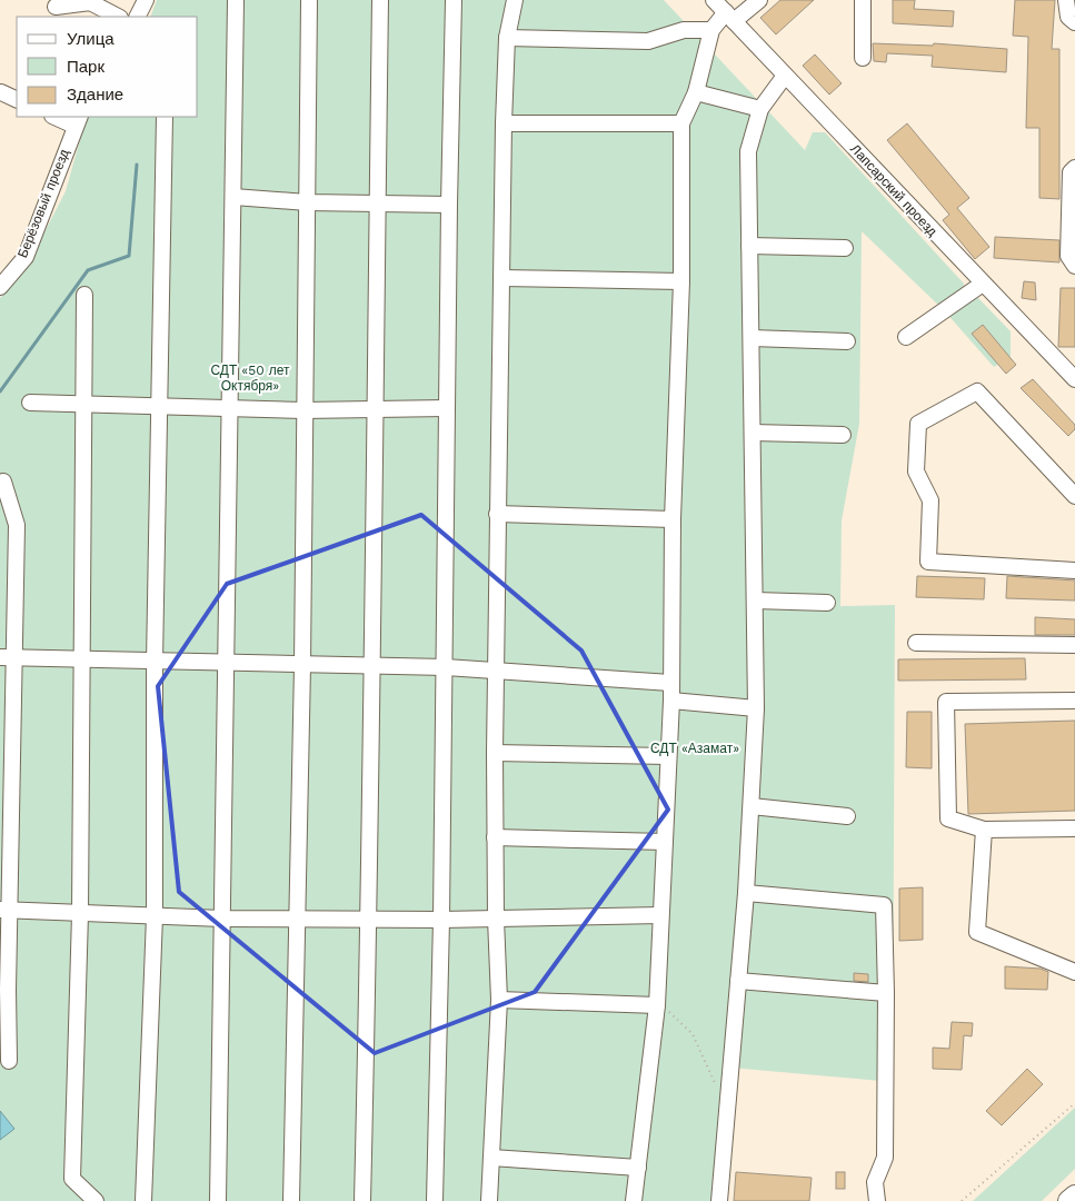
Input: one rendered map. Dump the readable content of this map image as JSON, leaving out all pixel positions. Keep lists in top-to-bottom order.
{
  "streets": {
    "street": ["Лапсарский проезд", "Берёзовый проезд"]
  },
  "parks": ["СДТ «50 лет Октября»", "СДТ «Азамат»"],
  "legend": ["Улица", "Парк", "Здание"]
}
